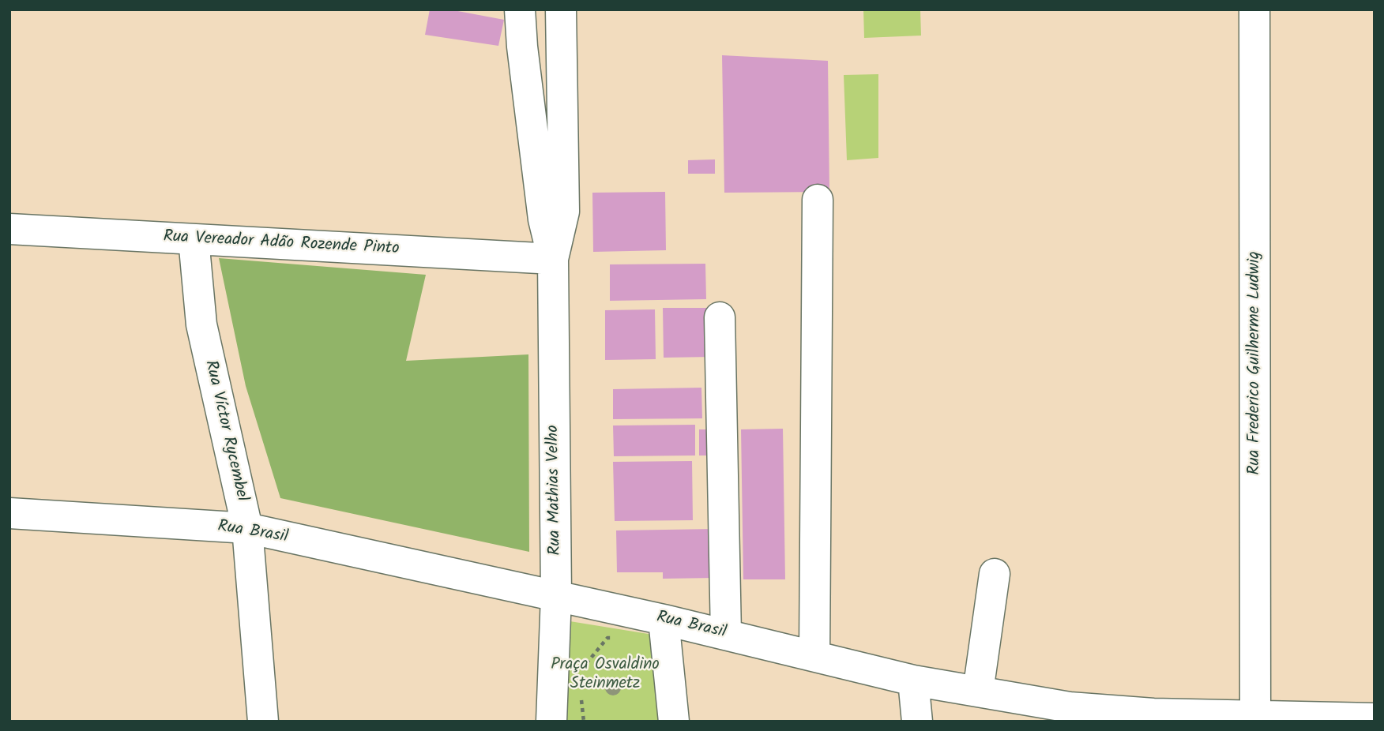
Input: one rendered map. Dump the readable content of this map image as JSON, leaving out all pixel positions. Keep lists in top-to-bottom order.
{
  "streets": {
    "street": [
      "Rua Vereador Adão Rozende Pinto",
      "Rua Frederico Guilherme Ludwig",
      "Rua Víctor Rycembel",
      "Rua Mathias Velho",
      "Rua Brasil"
    ]
  },
  "crossings": [
    ["Rua Vereador Adão Rozende Pinto", "Rua Víctor Rycembel"],
    ["Rua Vereador Adão Rozende Pinto", "Rua Mathias Velho"],
    ["Rua Frederico Guilherme Ludwig", "Rua Brasil"],
    ["Rua Víctor Rycembel", "Rua Brasil"],
    ["Rua Mathias Velho", "Rua Brasil"]
  ],
  "parks": ["Praça Osvaldino Steinmetz"]
}
